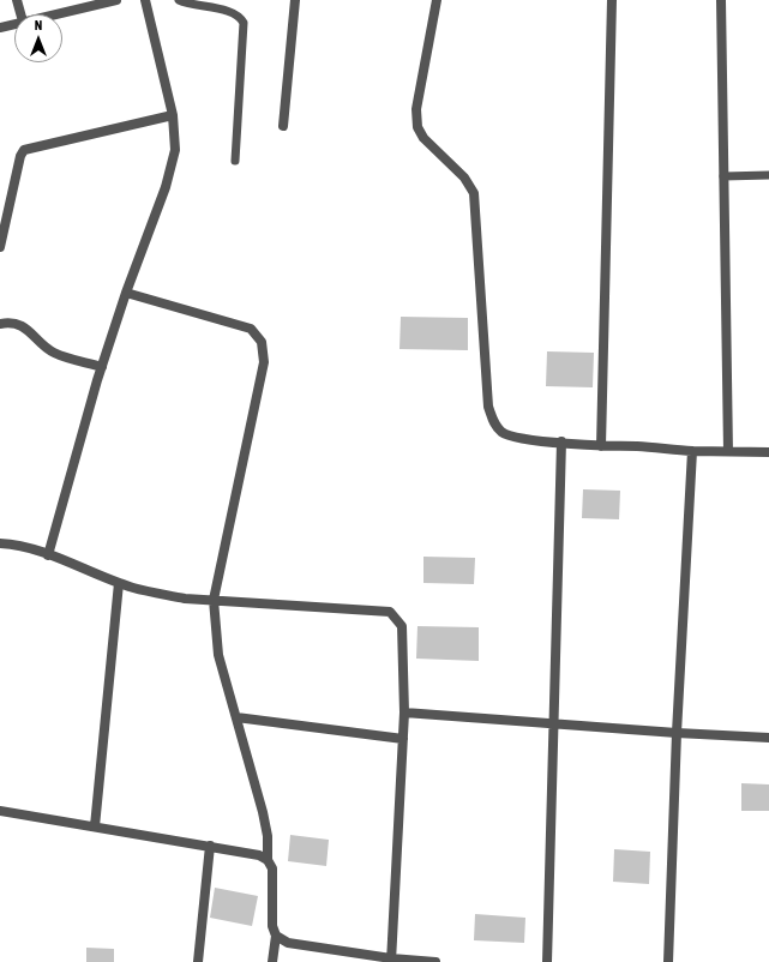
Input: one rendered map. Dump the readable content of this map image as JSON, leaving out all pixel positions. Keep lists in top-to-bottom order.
{
  "north": "top"
}
